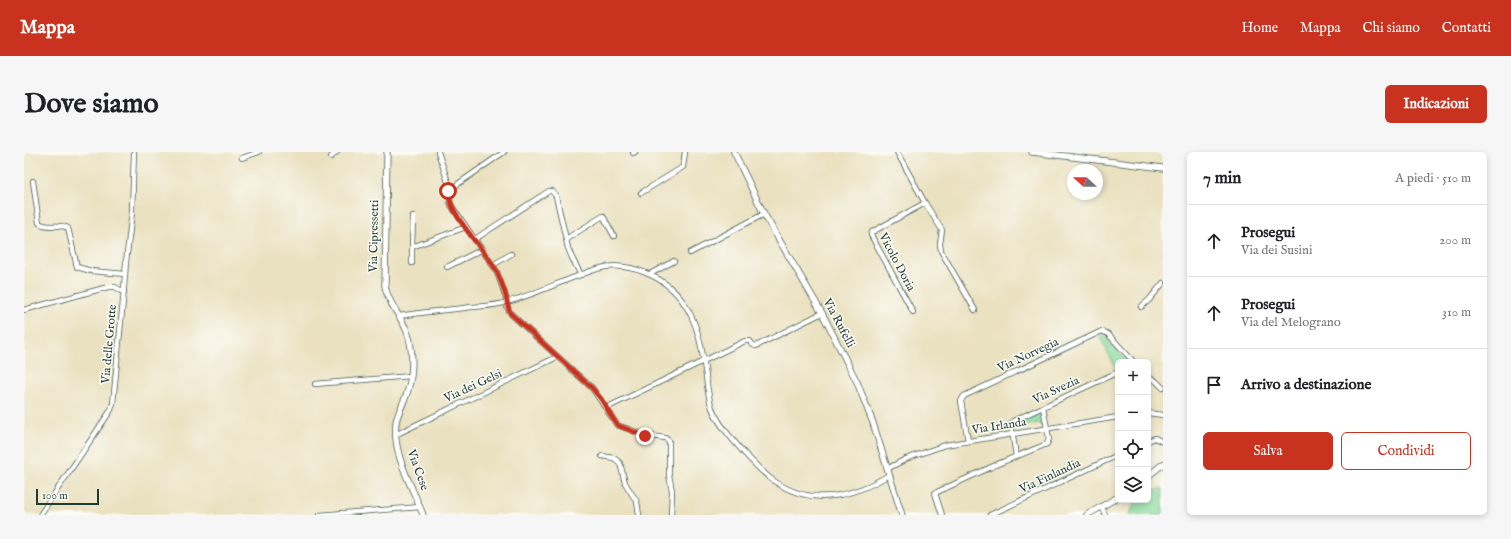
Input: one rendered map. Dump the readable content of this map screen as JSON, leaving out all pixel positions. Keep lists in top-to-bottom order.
{
  "streets": {
    "street": [
      "Via Cipressetti",
      "Vicolo Doria",
      "Via Rufelli",
      "Via delle Grotte",
      "Via Norvegia",
      "Via dei Gelsi",
      "Via Svezia",
      "Via Irlanda",
      "Via Cese",
      "Via Finlandia"
    ]
  },
  "crossings": [
    ["Via Cipressetti", "Via Irlanda"],
    ["Via Cipressetti", "Via Cese"],
    ["Via Rufelli", "Via Irlanda"],
    ["Via Norvegia", "Via Irlanda"],
    ["Via dei Gelsi", "Via Cese"],
    ["Via Svezia", "Via Irlanda"],
    ["Via Irlanda", "Via Cese"]
  ],
  "scale_bar": "100 m",
  "north": "left",
  "page": {
    "header": "Mappa",
    "nav": [
      "Home",
      "Mappa",
      "Chi siamo",
      "Contatti"
    ],
    "buttons": [
      "Indicazioni",
      ["Salva", "Condividi"]
    ],
    "title": "Dove siamo",
    "heading": ["7 min", "A piedi · 510 m"],
    "list": [
      ["Prosegui", "Via dei Susini", "200 m"],
      ["Prosegui", "Via del Melograno", "310 m"],
      "Arrivo a destinazione"
    ],
    "map_buttons": ["+", "−"],
    "scale": "100 m"
  }
}
